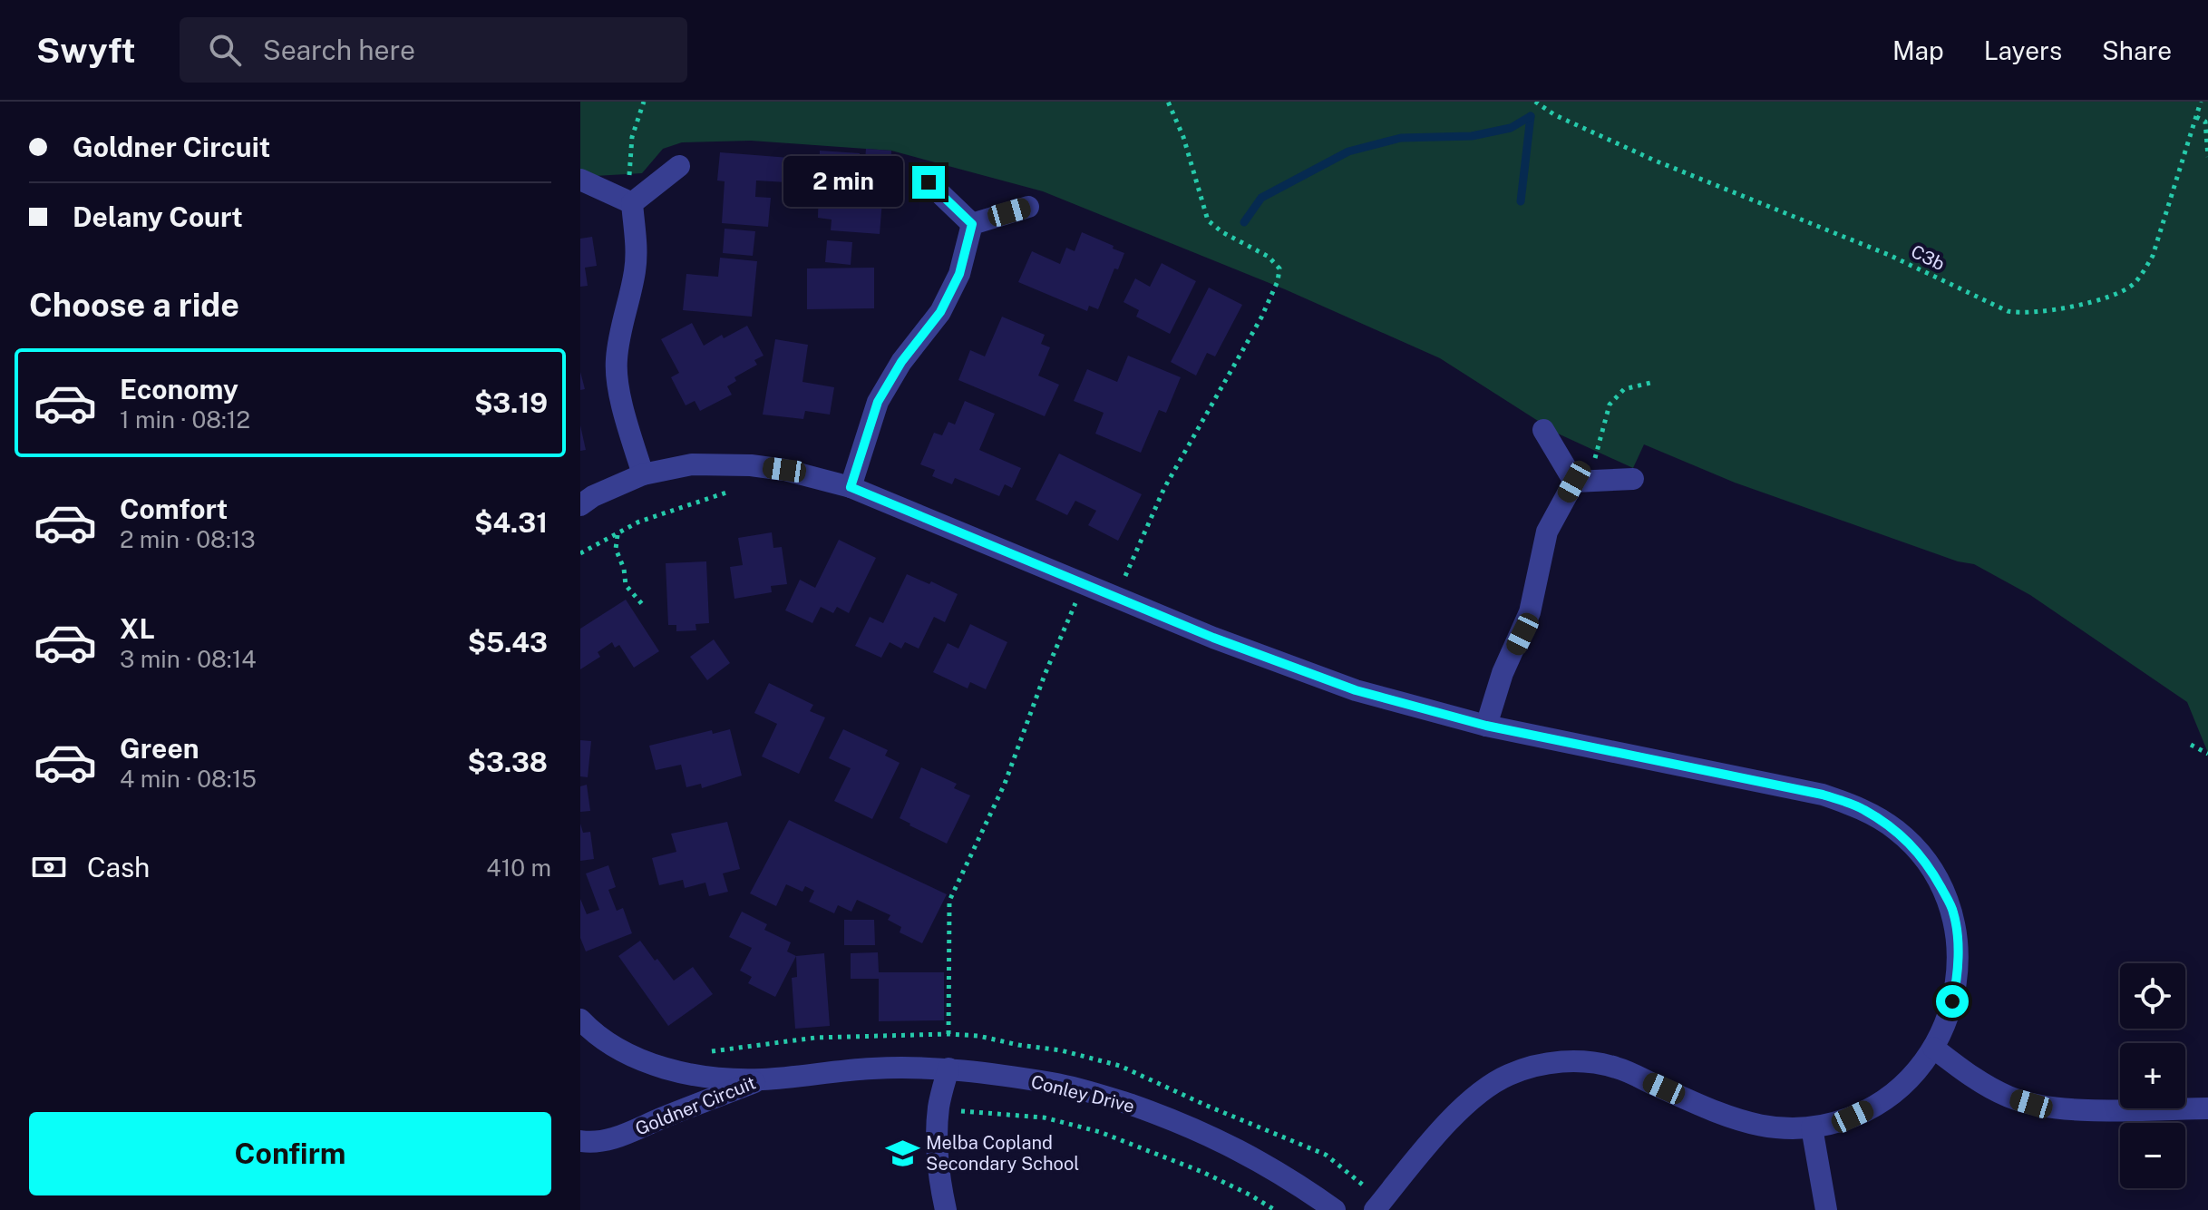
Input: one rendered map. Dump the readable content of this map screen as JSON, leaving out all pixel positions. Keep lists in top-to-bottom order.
{
  "streets": {
    "street": ["Conley Drive", "Goldner Circuit"],
    "path": ["C3b"]
  },
  "crossings": [
    ["Conley Drive", "Goldner Circuit"]
  ],
  "places": {
    "school or university": ["Melba Copland Secondary School"]
  },
  "page": {
    "header": "Swyft",
    "search": "Search here",
    "nav": ["Map", "Layers", "Share"],
    "banner": ["Goldner Circuit", "Delany Court"],
    "bubble": "2 min",
    "heading": "Choose a ride",
    "list": [
      {
        "name": "Economy",
        "note": "1 min · 08:12",
        "value": "$3.19"
      },
      {
        "name": "Comfort",
        "note": "2 min · 08:13",
        "value": "$4.31"
      },
      {
        "name": "XL",
        "note": "3 min · 08:14",
        "value": "$5.43"
      },
      {
        "name": "Green",
        "note": "4 min · 08:15",
        "value": "$3.38"
      }
    ],
    "pay": ["Cash", "410 m"],
    "map_buttons": ["+", "−"],
    "buttons": "Confirm"
  }
}
